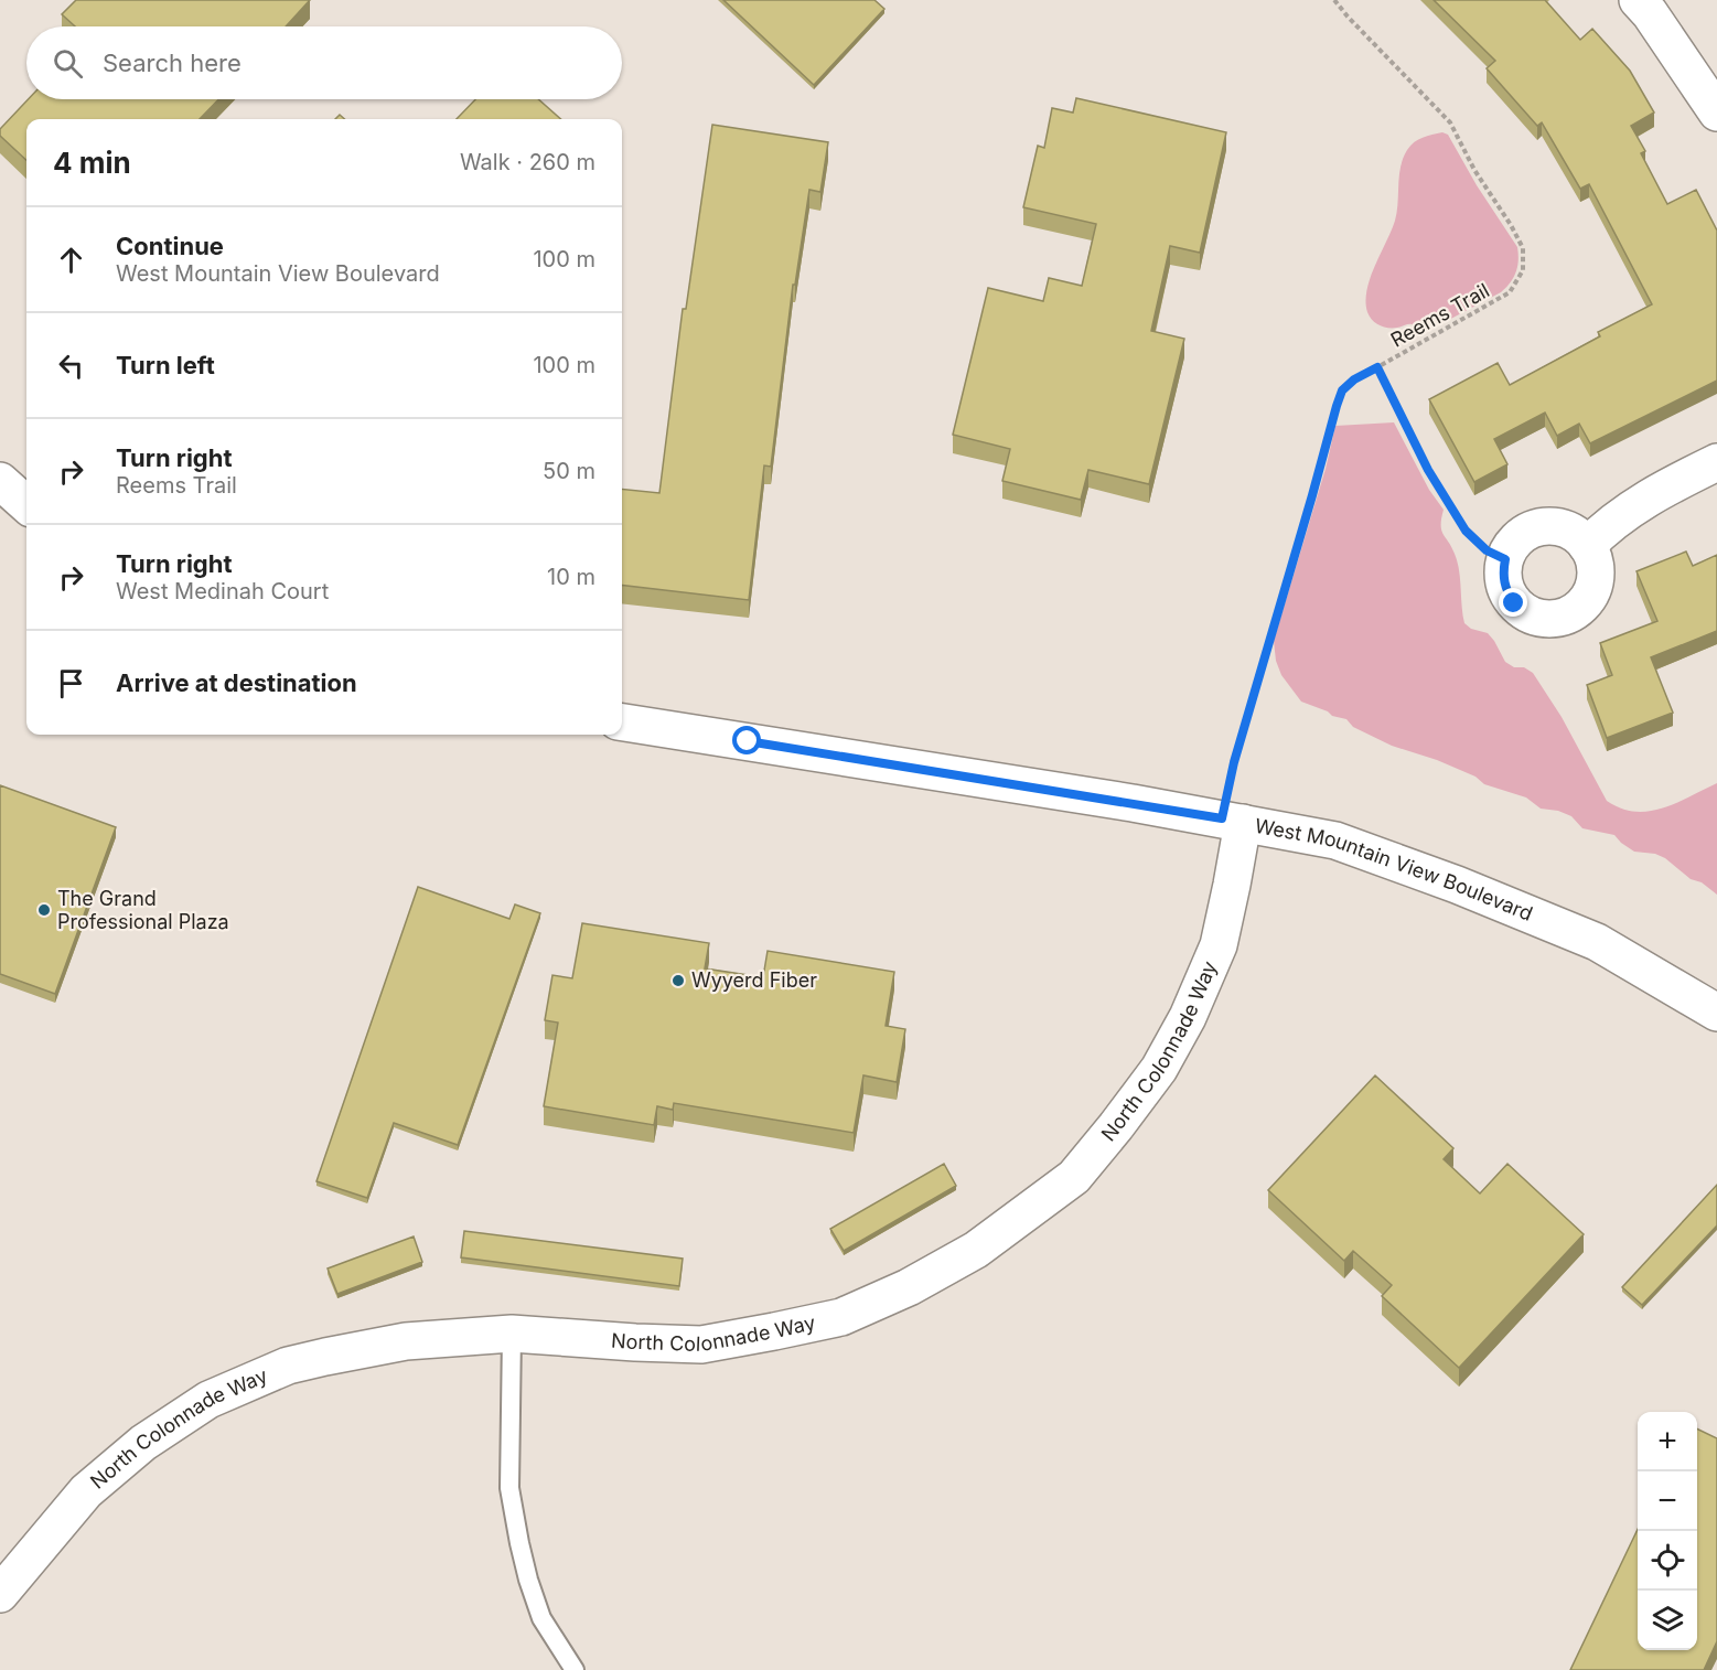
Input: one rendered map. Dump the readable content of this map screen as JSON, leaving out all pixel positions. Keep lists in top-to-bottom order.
{
  "streets": {
    "street": ["West Mountain View Boulevard", "North Colonnade Way"],
    "path": ["Reems Trail"]
  },
  "crossings": [
    ["West Mountain View Boulevard", "North Colonnade Way"]
  ],
  "places": ["The Grand Professional Plaza", "Wyyerd Fiber"],
  "page": {
    "search": "Search here",
    "heading": ["4 min", "Walk · 260 m"],
    "list": [
      ["Continue", "West Mountain View Boulevard", "100 m"],
      ["Turn left", "100 m"],
      ["Turn right", "Reems Trail", "50 m"],
      ["Turn right", "West Medinah Court", "10 m"],
      "Arrive at destination"
    ],
    "map_buttons": ["+", "−"]
  }
}
